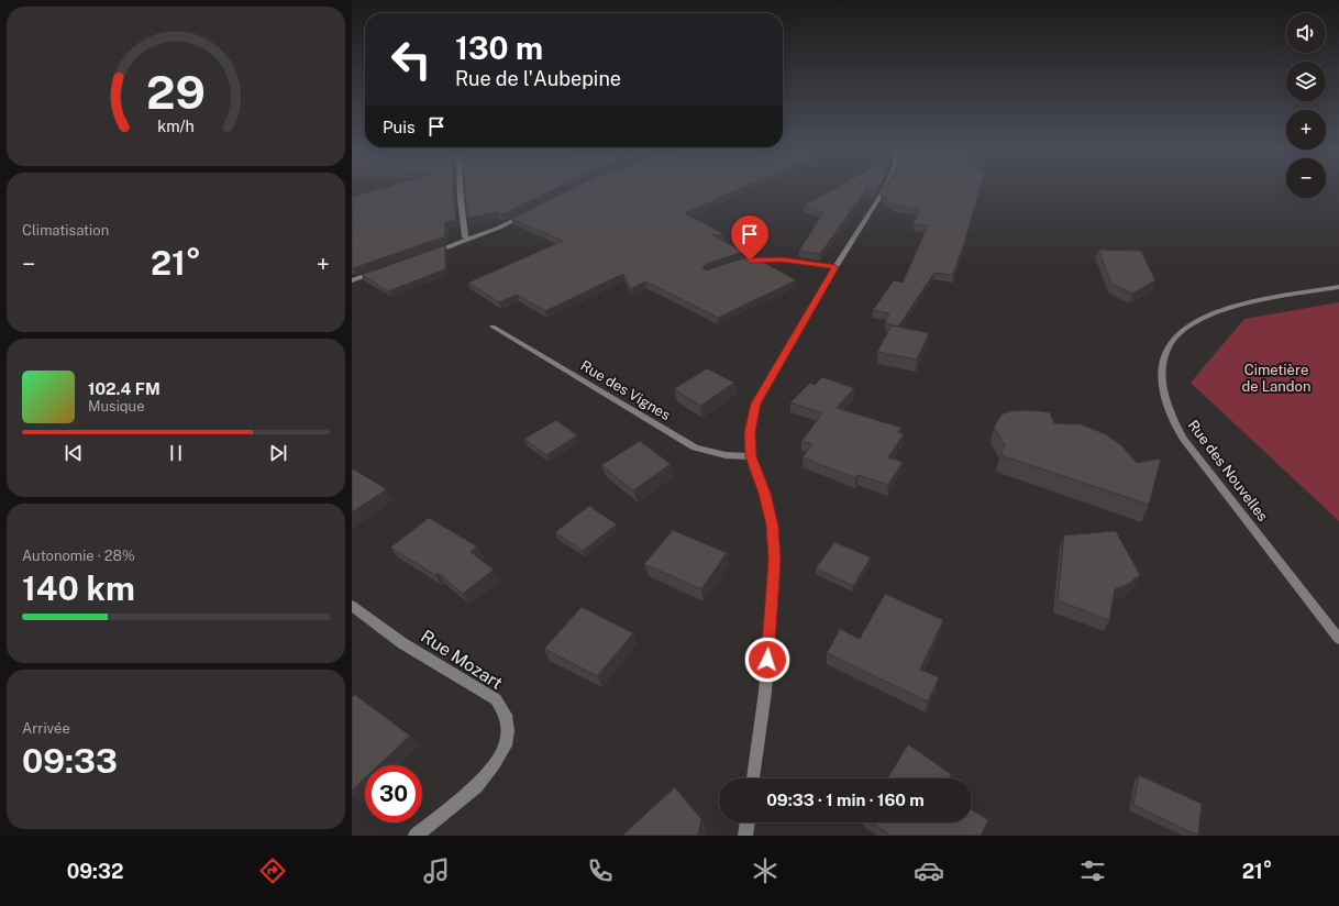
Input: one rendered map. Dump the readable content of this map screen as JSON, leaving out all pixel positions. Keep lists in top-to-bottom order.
{
  "streets": {
    "street": ["Rue des Vignes", "Rue des Nouvelles", "Rue Mozart"]
  },
  "parks": ["Cimetière de Landon"],
  "page": {
    "map_buttons": ["+", "−"],
    "turn": ["130 m", "Rue de l'Aubepine"],
    "then": "Puis",
    "tile": [
      "Climatisation",
      ["Autonomie · 28%", "140 km"],
      ["Arrivée", "09:33"]
    ],
    "heat": ["−", "21°", "+"],
    "song": ["102.4 FM", "Musique"],
    "limit": "30",
    "trip": "09:33 · 1 min · 160 m",
    "tabs": ["09:32", "21°"],
    "gauge": ["29", "km/h"]
  }
}
